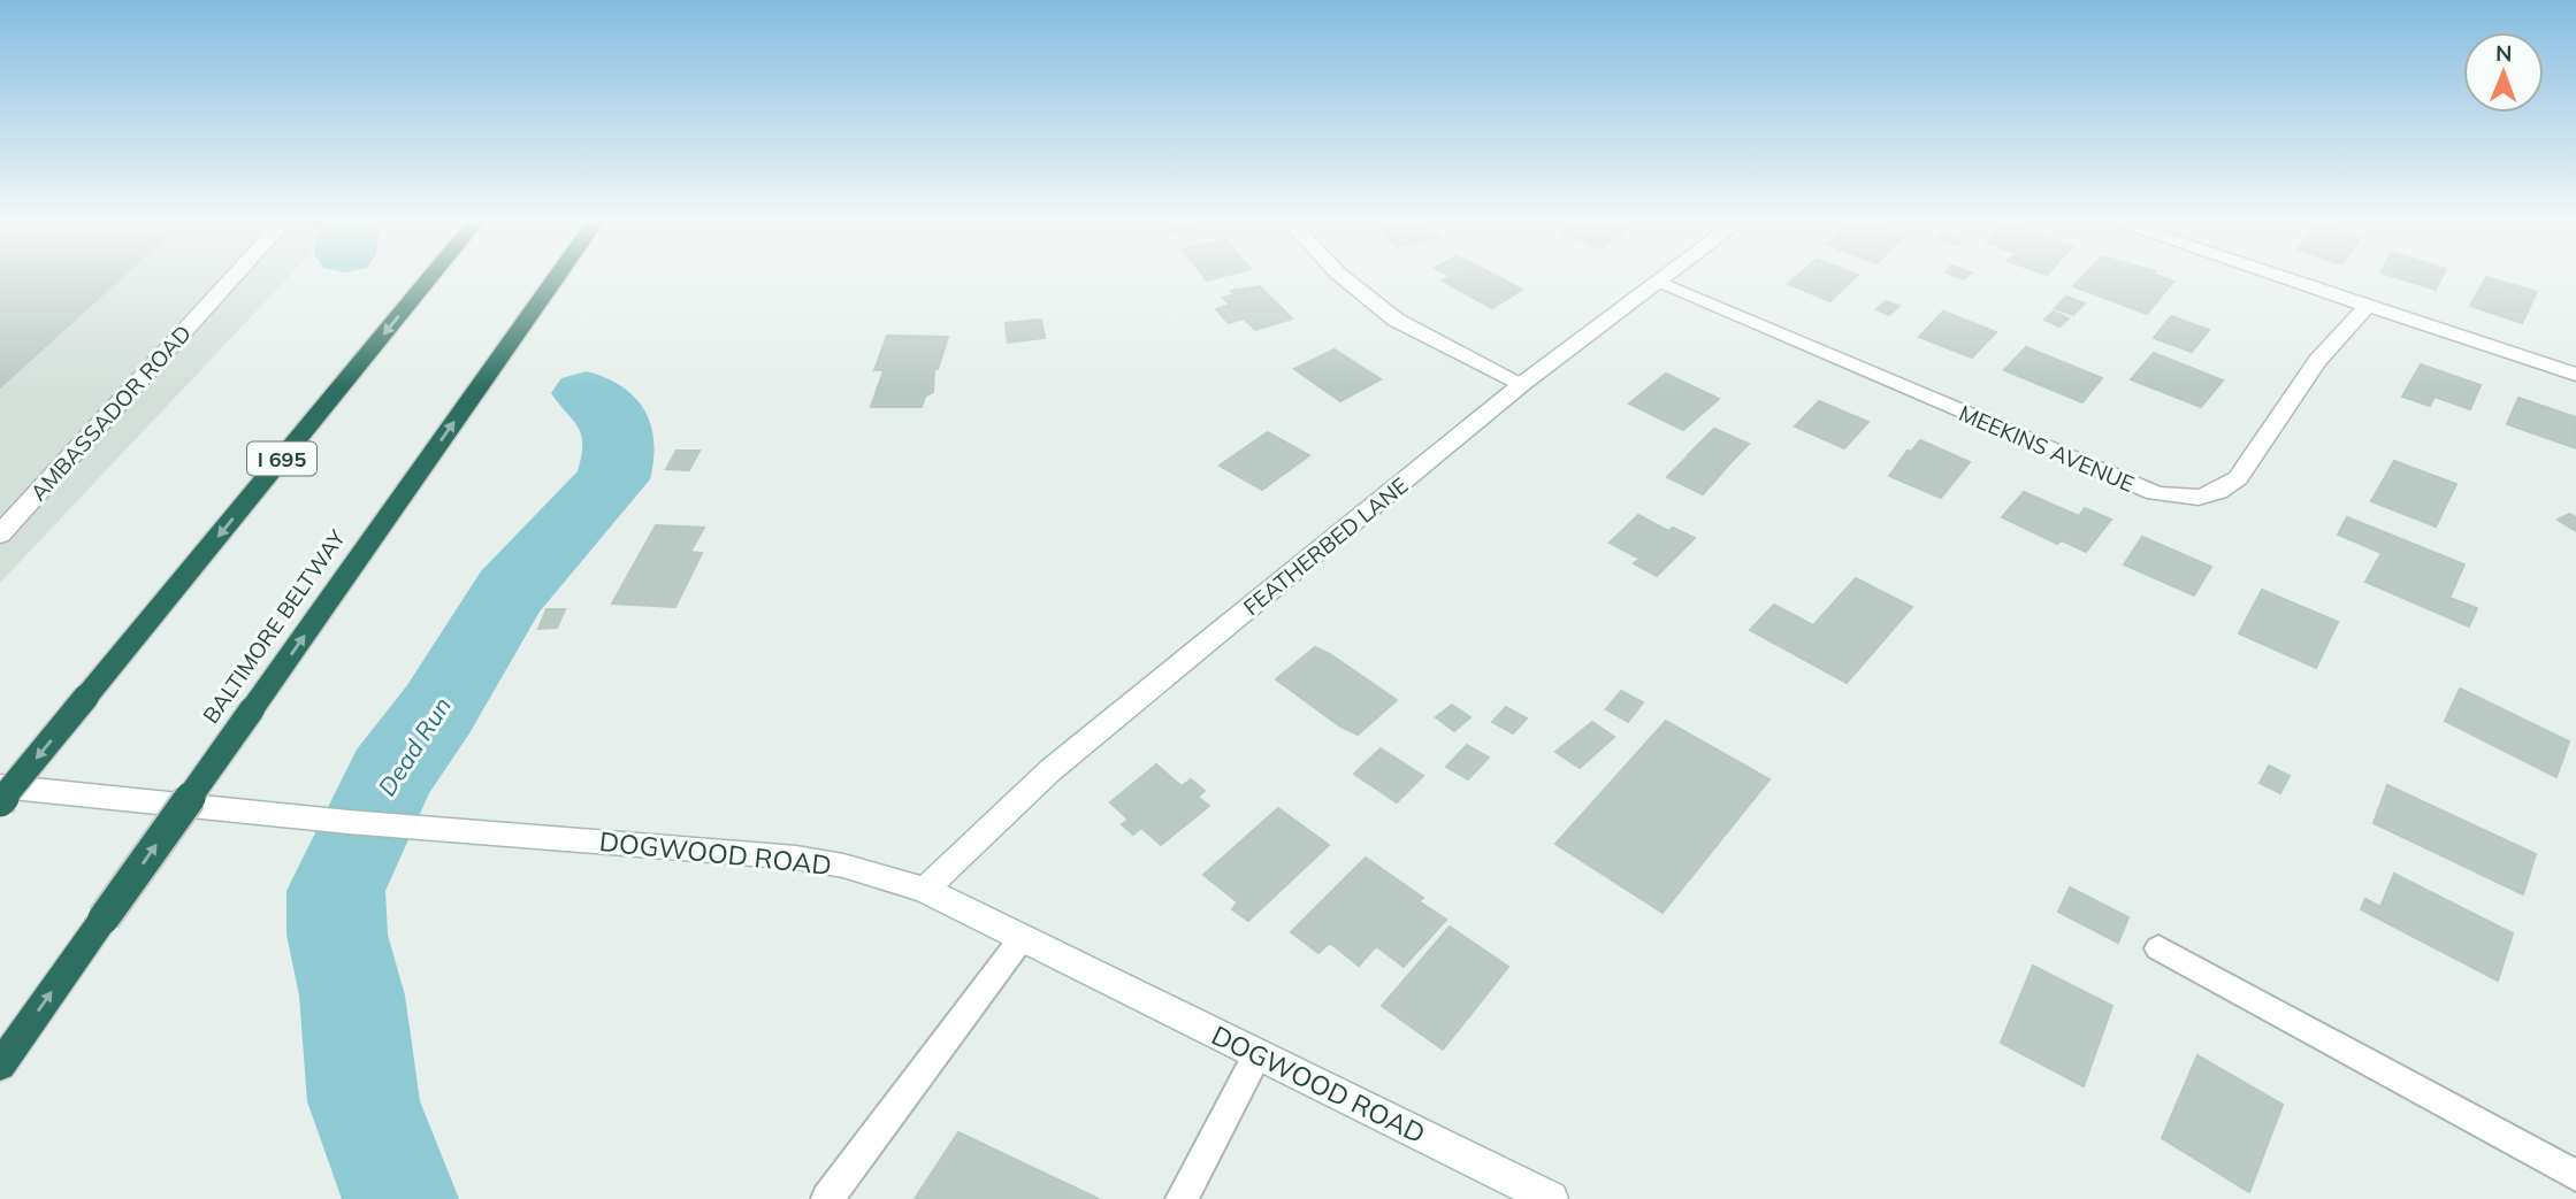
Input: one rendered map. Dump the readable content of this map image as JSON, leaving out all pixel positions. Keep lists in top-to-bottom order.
{
  "streets": {
    "highway": ["I 695", "BALTIMORE BELTWAY"],
    "street": [
      "AMBASSADOR ROAD",
      "MEEKINS AVENUE",
      "FEATHERBED LANE",
      "DOGWOOD ROAD"
    ]
  },
  "crossings": [
    ["MEEKINS AVENUE", "FEATHERBED LANE"],
    ["FEATHERBED LANE", "DOGWOOD ROAD"]
  ],
  "water": ["Dead Run"],
  "north": "top"
}
